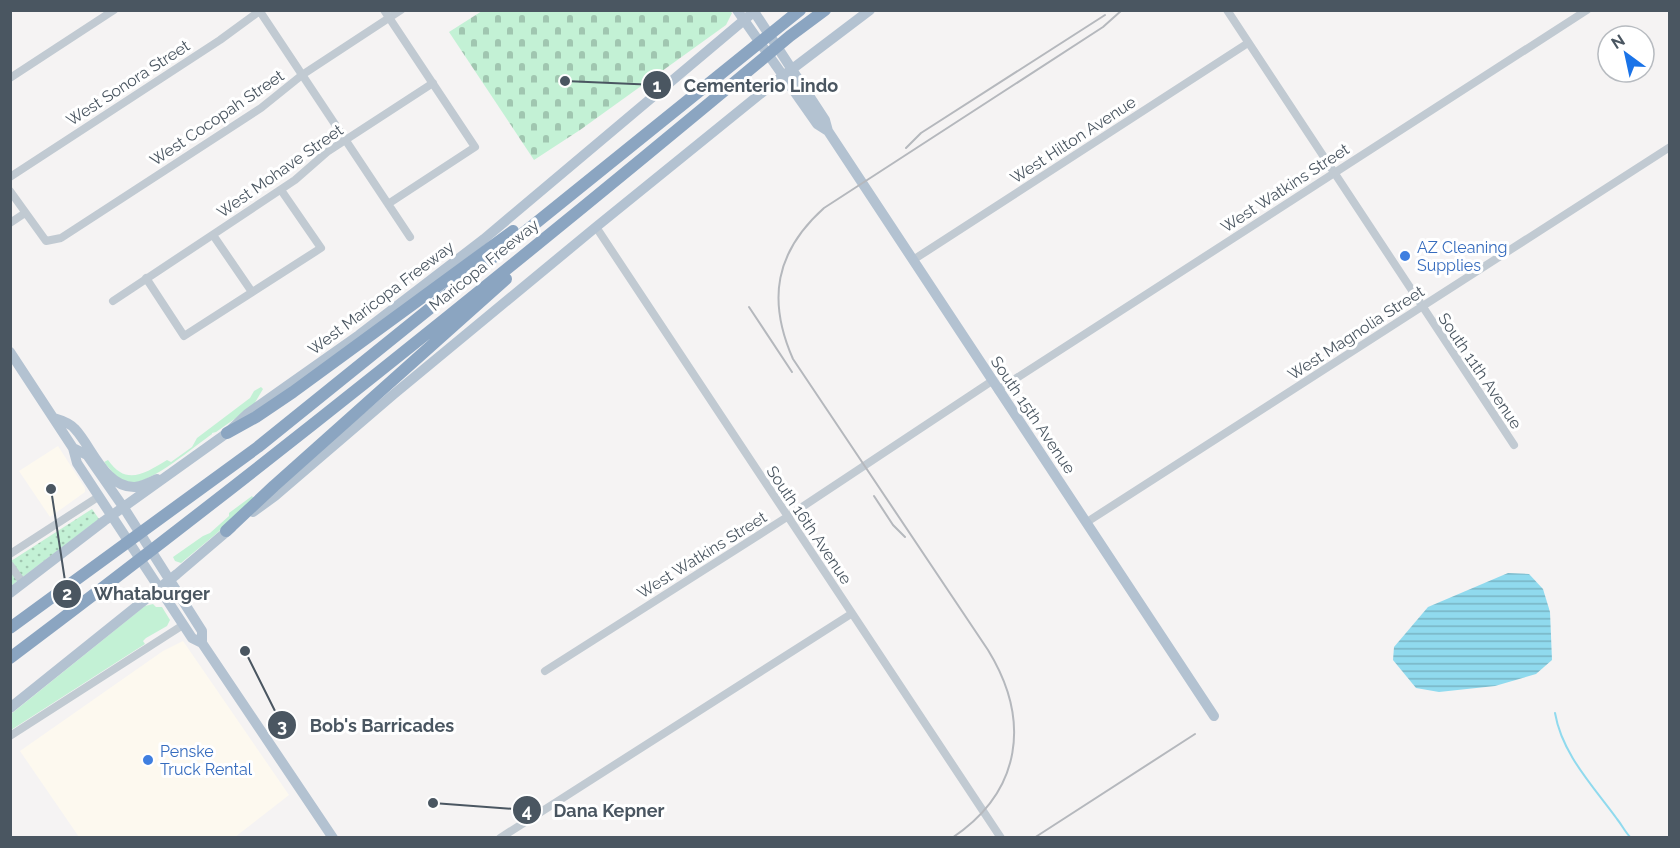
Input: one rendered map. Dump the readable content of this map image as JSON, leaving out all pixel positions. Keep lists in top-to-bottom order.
{
  "streets": {
    "highway": ["Maricopa Freeway"],
    "main road": ["West Maricopa Freeway", "South 15th Avenue"],
    "street": [
      "West Sonora Street",
      "West Cocopah Street",
      "West Hilton Avenue",
      "West Mohave Street",
      "West Watkins Street",
      "West Magnolia Street",
      "South 11th Avenue",
      "South 16th Avenue"
    ]
  },
  "crossings": [
    ["West Hilton Avenue", "South 11th Avenue"],
    ["West Hilton Avenue", "South 15th Avenue"],
    ["West Watkins Street", "South 11th Avenue"],
    ["West Watkins Street", "South 15th Avenue"],
    ["West Watkins Street", "South 16th Avenue"],
    ["West Maricopa Freeway", "South 15th Avenue"],
    ["West Magnolia Street", "South 11th Avenue"],
    ["West Magnolia Street", "South 15th Avenue"]
  ],
  "places": [
    "Cementerio Lindo",
    "AZ Cleaning Supplies",
    "Whataburger",
    "Bob's Barricades",
    "Penske Truck Rental",
    "Dana Kepner"
  ],
  "north": "top left"
}
